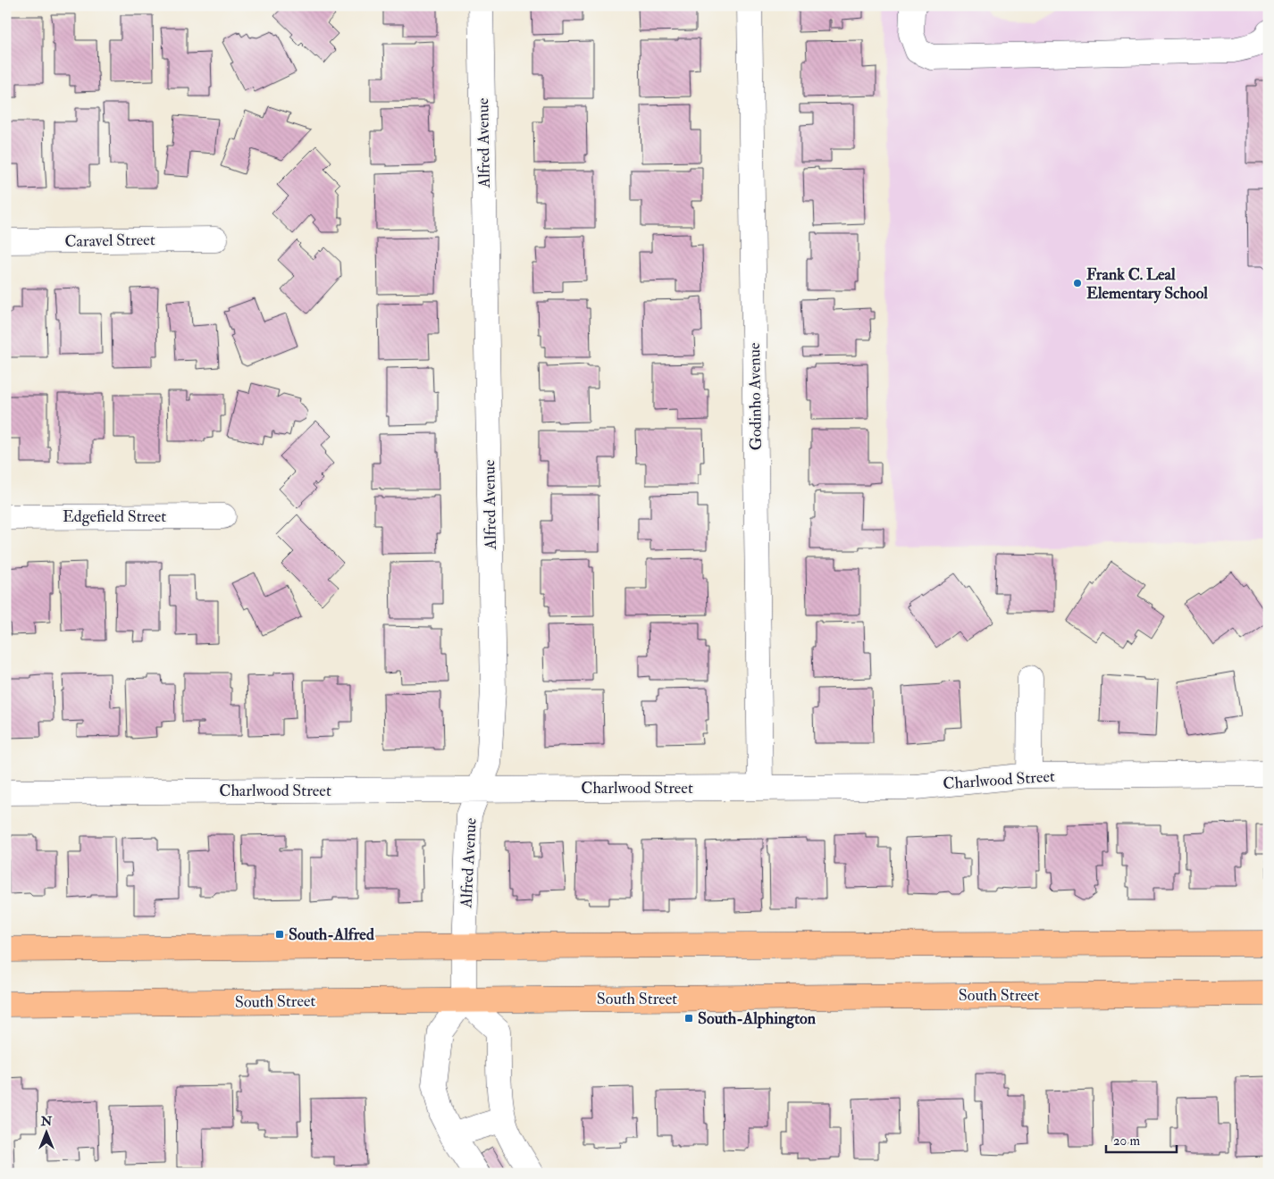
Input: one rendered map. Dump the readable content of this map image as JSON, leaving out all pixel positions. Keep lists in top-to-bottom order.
{
  "streets": {
    "main road": ["South Street"],
    "street": [
      "Alfred Avenue",
      "Caravel Street",
      "Godinho Avenue",
      "Edgefield Street",
      "Charlwood Street"
    ]
  },
  "crossings": [
    ["Alfred Avenue", "Charlwood Street"],
    ["Alfred Avenue", "South Street"],
    ["Godinho Avenue", "Charlwood Street"]
  ],
  "places": {
    "other": ["Frank C. Leal Elementary School"],
    "transit": ["South-Alfred", "South-Alphington"]
  },
  "scale_bar": "20 m",
  "north": "top"
}
